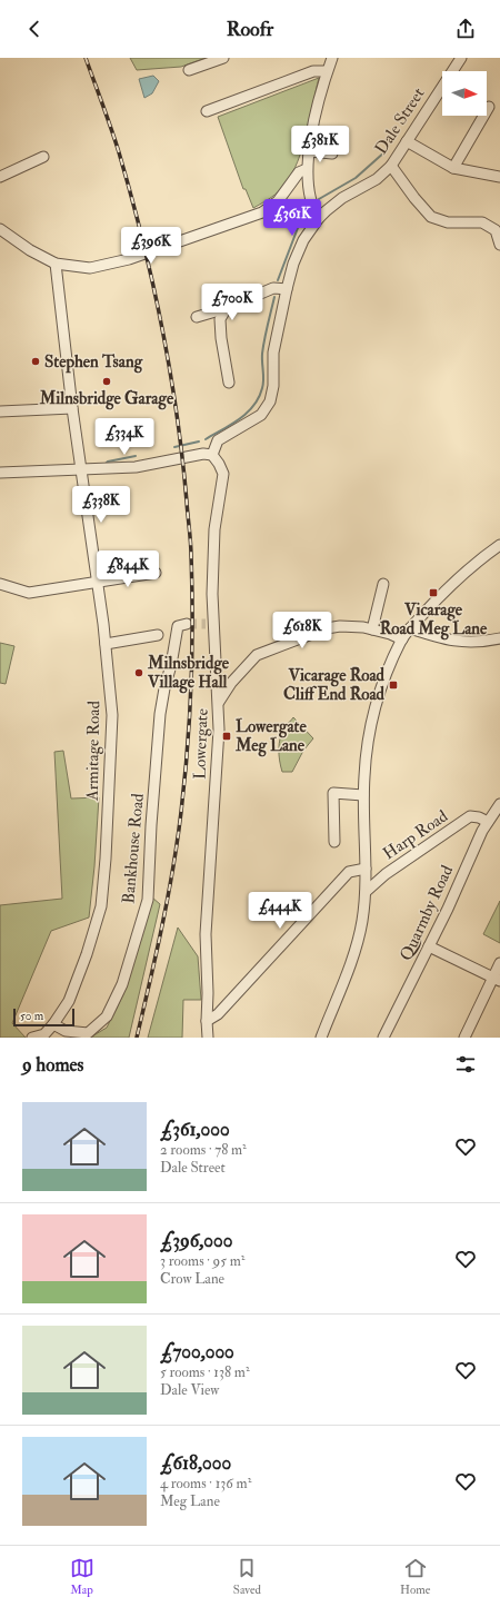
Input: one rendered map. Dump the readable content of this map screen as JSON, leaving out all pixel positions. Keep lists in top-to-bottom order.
{
  "streets": {
    "street": [
      "Dale Street",
      "Lowergate",
      "Armitage Road",
      "Harp Road",
      "Bankhouse Road",
      "Quarmby Road"
    ]
  },
  "crossings": [
    ["Dale Street", "Lowergate"],
    ["Armitage Road", "Bankhouse Road"],
    ["Harp Road", "Quarmby Road"]
  ],
  "places": {
    "other": ["Stephen Tsang", "Milnsbridge Garage", "Milnsbridge Village Hall"],
    "transit": ["Vicarage Road Meg Lane", "Vicarage Road Cliff End Road", "Lowergate Meg Lane"]
  },
  "scale_bar": "50 m",
  "north": "right",
  "page": {
    "header": "Roofr",
    "price": [
      "£381K",
      "£361K",
      "£396K",
      "£700K",
      "£334K",
      "£338K",
      "£844K",
      "£618K",
      "£444K"
    ],
    "scale": "50 m",
    "heading": "9 homes",
    "list": [
      {
        "name": "£361,000",
        "note": "2 rooms · 78 m² · Dale Street"
      },
      {
        "name": "£396,000",
        "note": "3 rooms · 95 m² · Crow Lane"
      },
      {
        "name": "£700,000",
        "note": "5 rooms · 138 m² · Dale View"
      },
      {
        "name": "£618,000",
        "note": "4 rooms · 136 m² · Meg Lane"
      }
    ],
    "tabs": ["Map", "Saved", "Home"]
  }
}
